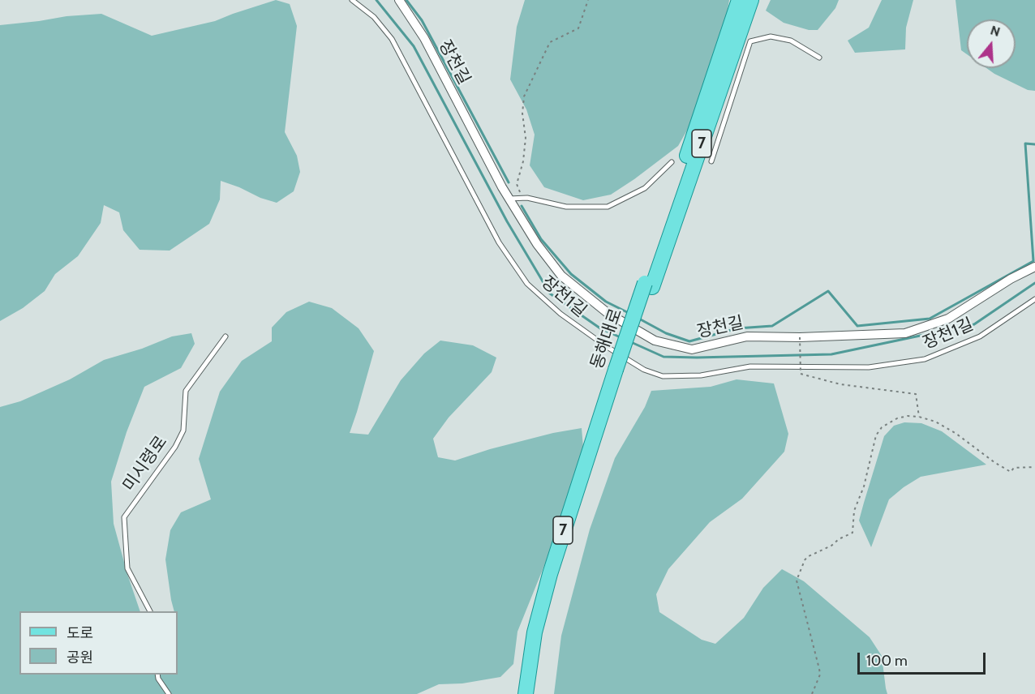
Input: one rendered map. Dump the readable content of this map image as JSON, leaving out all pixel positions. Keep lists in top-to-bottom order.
{
  "streets": {
    "main road": ["7", "동해대로"],
    "street": ["장천길"],
    "lane": ["장천1길", "미시령로"]
  },
  "crossings": [
    ["7", "동해대로"]
  ],
  "legend": ["도로", "공원"],
  "scale_bar": "100 m",
  "north": "top"
}
